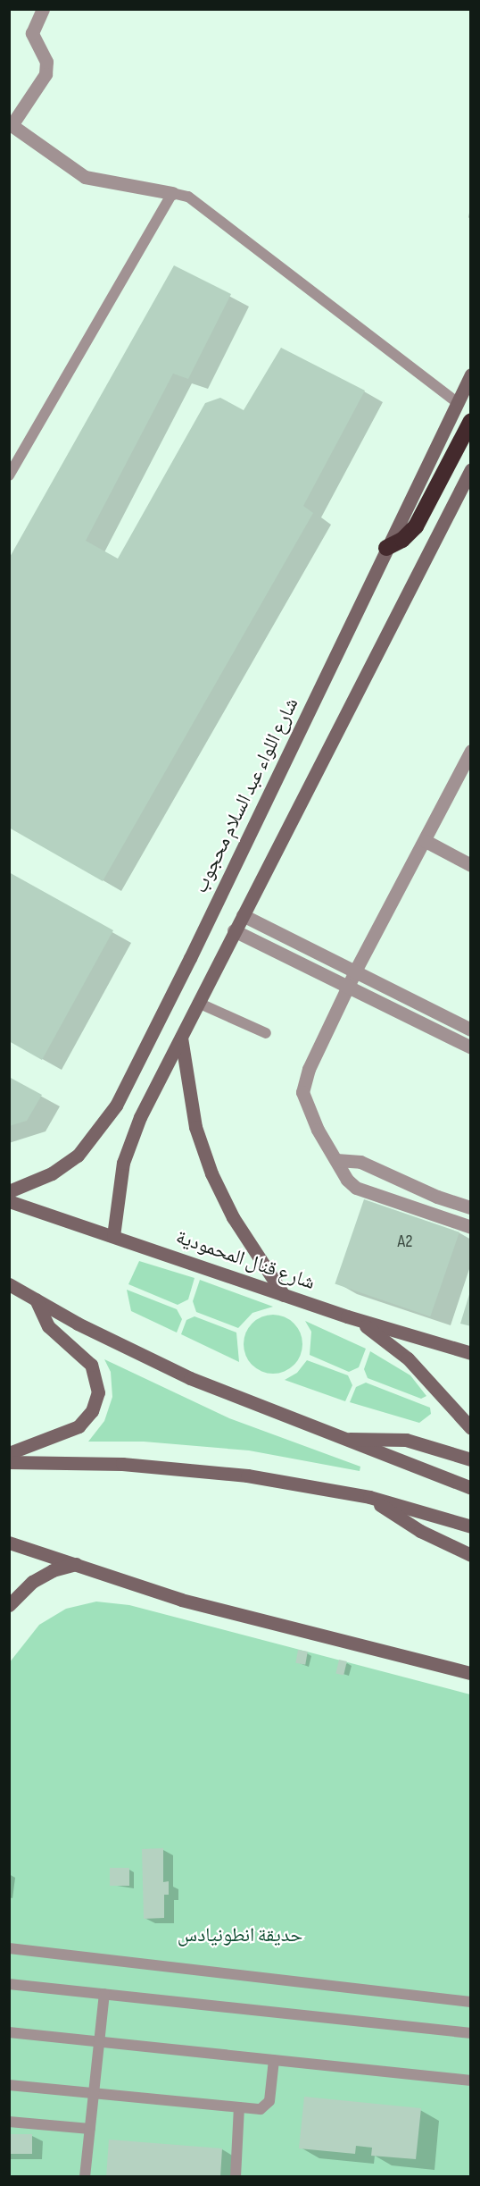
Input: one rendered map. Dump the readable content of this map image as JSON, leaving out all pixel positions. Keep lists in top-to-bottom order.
{
  "streets": {
    "main road": ["شارع اللواء عبد السلام محجوب", "شارع قنال المحمودية"]
  },
  "parks": ["حديقة انطونيادس"],
  "house_numbers": ["A2"]
}
